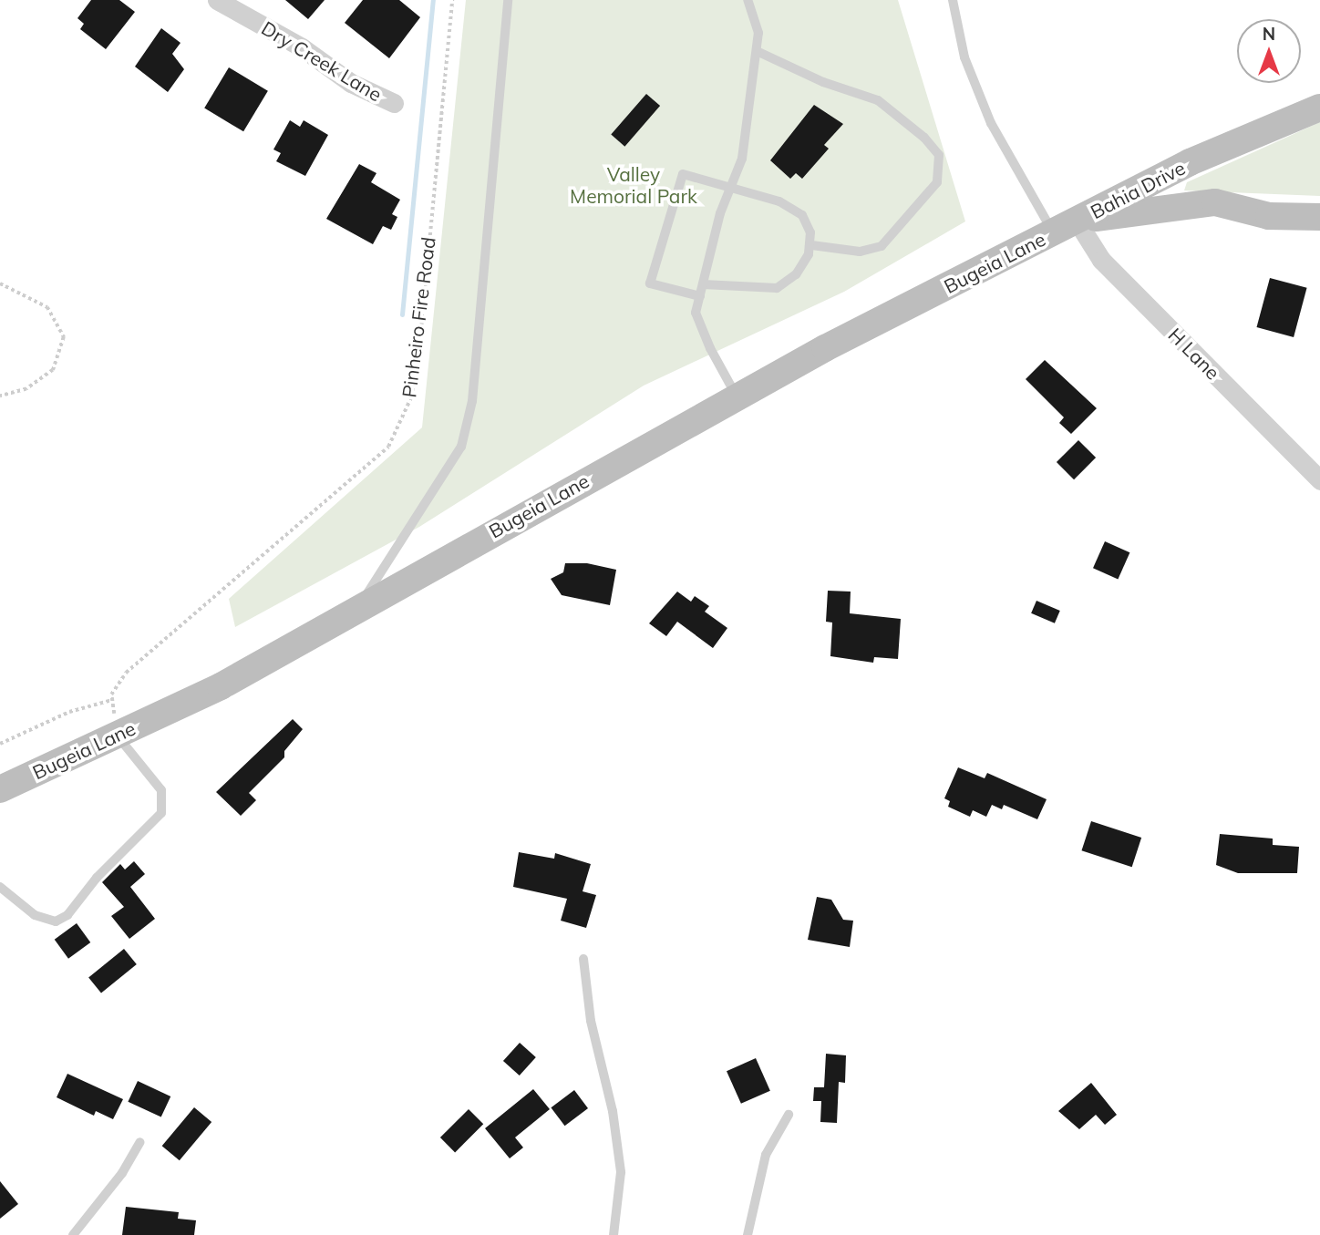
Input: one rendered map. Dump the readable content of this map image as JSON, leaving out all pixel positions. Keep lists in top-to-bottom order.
{
  "streets": {
    "street": [
      "Dry Creek Lane",
      "Bahia Drive",
      "Bugeia Lane",
      "H Lane"
    ],
    "path": ["Pinheiro Fire Road"]
  },
  "crossings": [
    ["Bahia Drive", "Bugeia Lane"],
    ["Bahia Drive", "H Lane"],
    ["Bugeia Lane", "H Lane"]
  ],
  "parks": ["Valley Memorial Park"],
  "north": "top"
}
